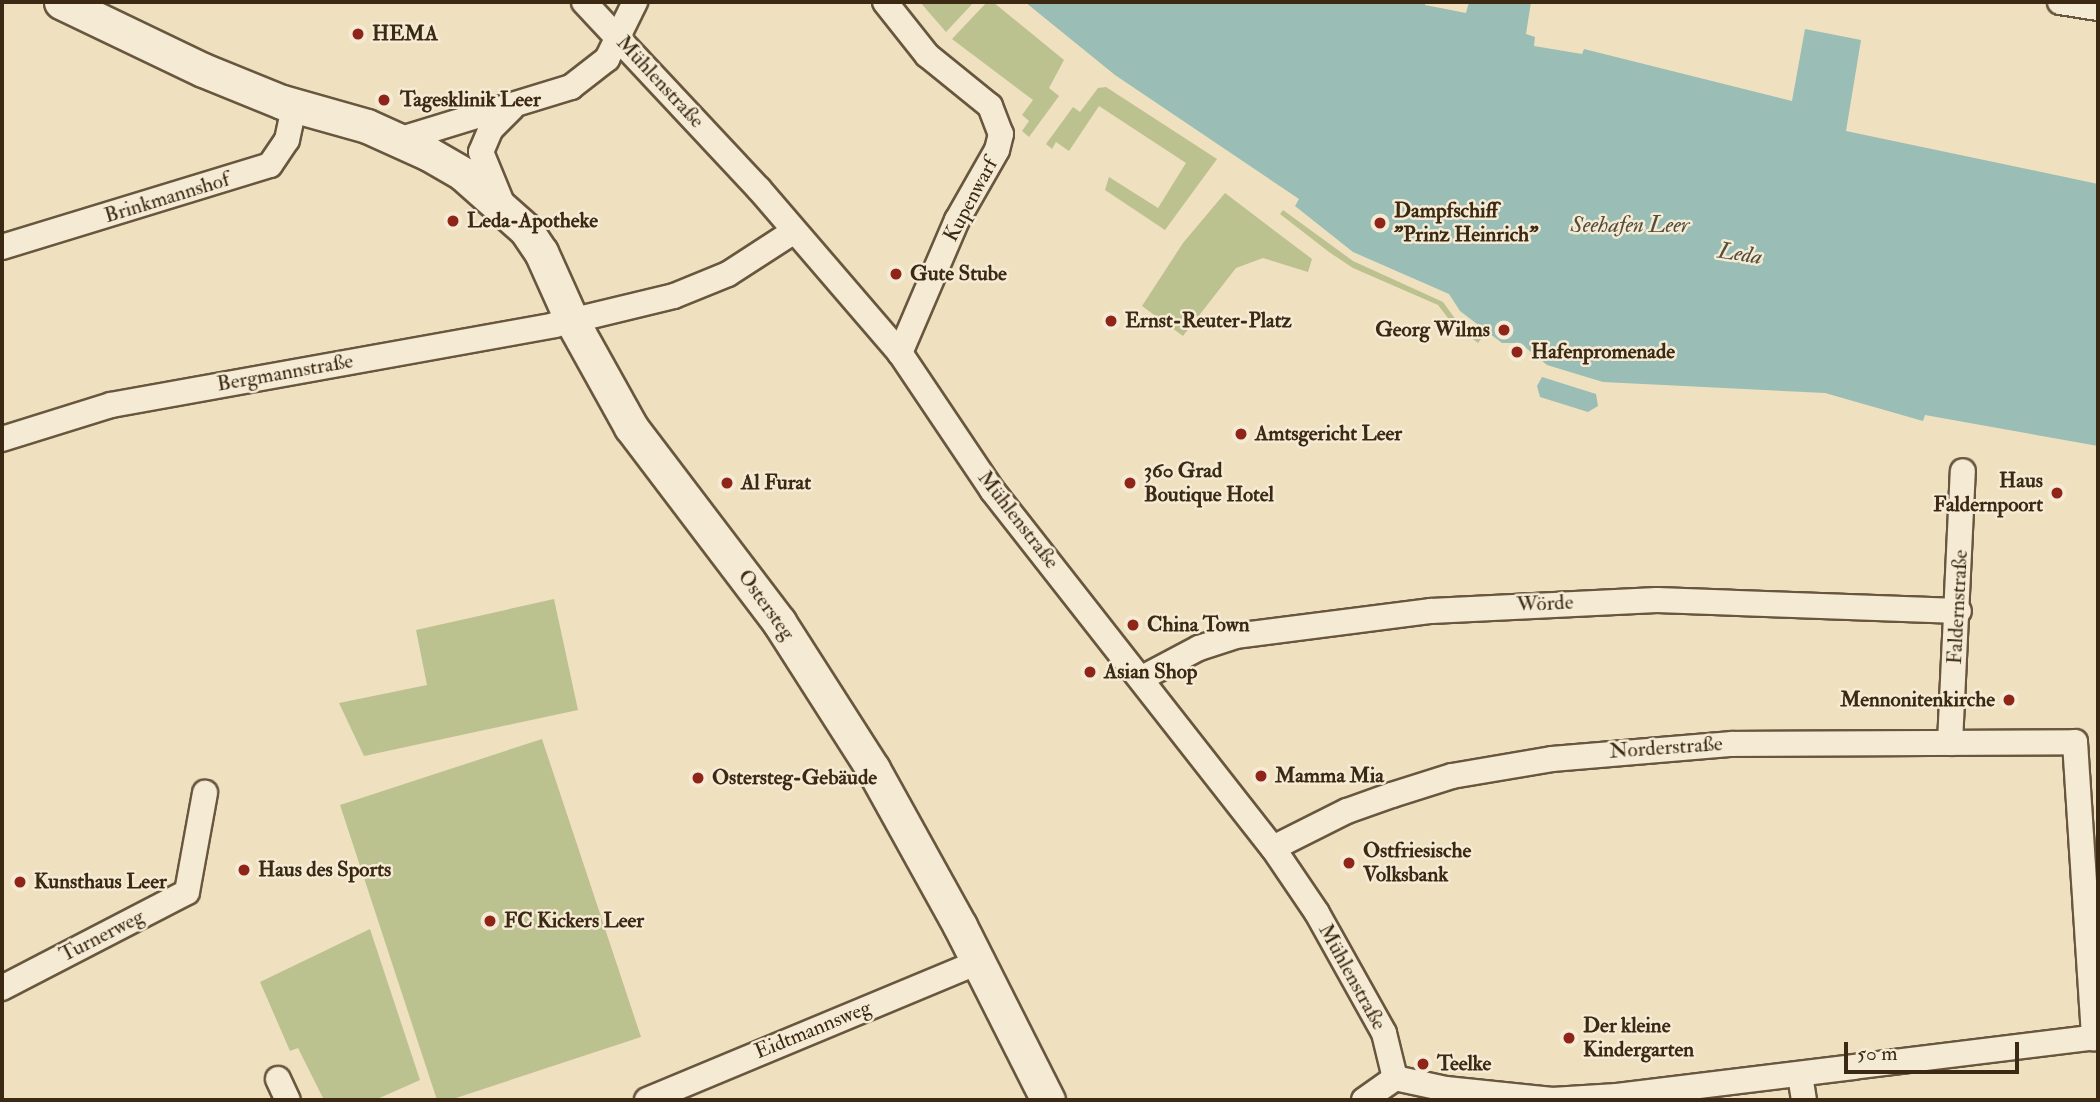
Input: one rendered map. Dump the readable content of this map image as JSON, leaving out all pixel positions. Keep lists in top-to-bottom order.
{
  "streets": {
    "main road": ["Ostersteg"],
    "street": [
      "Mühlenstraße",
      "Brinkmannshof",
      "Kupenwarf",
      "Bergmannstraße",
      "Wörde",
      "Faldernstraße",
      "Norderstraße",
      "Turnerweg",
      "Eidtmannsweg"
    ]
  },
  "crossings": [
    ["Mühlenstraße", "Kupenwarf"],
    ["Mühlenstraße", "Bergmannstraße"],
    ["Mühlenstraße", "Wörde"],
    ["Mühlenstraße", "Norderstraße"],
    ["Brinkmannshof", "Ostersteg"],
    ["Bergmannstraße", "Ostersteg"],
    ["Wörde", "Faldernstraße"],
    ["Ostersteg", "Eidtmannsweg"],
    ["Faldernstraße", "Norderstraße"]
  ],
  "water": ["Seehafen Leer", "Leda"],
  "places": [
    "HEMA",
    "Tagesklinik Leer",
    "Leda-Apotheke",
    "Dampfschiff \"Prinz Heinrich\"",
    "Gute Stube",
    "Ernst-Reuter-Platz",
    "Georg Wilms",
    "Hafenpromenade",
    "Amtsgericht Leer",
    "Al Furat",
    "360 Grad Boutique Hotel",
    "Haus Faldernpoort",
    "China Town",
    "Asian Shop",
    "Mennonitenkirche",
    "Mamma Mia",
    "Ostersteg-Gebäude",
    "Ostfriesische Volksbank",
    "Haus des Sports",
    "Kunsthaus Leer",
    "FC Kickers Leer",
    "Der kleine Kindergarten",
    "Teelke"
  ],
  "scale_bar": "50 m"
}
